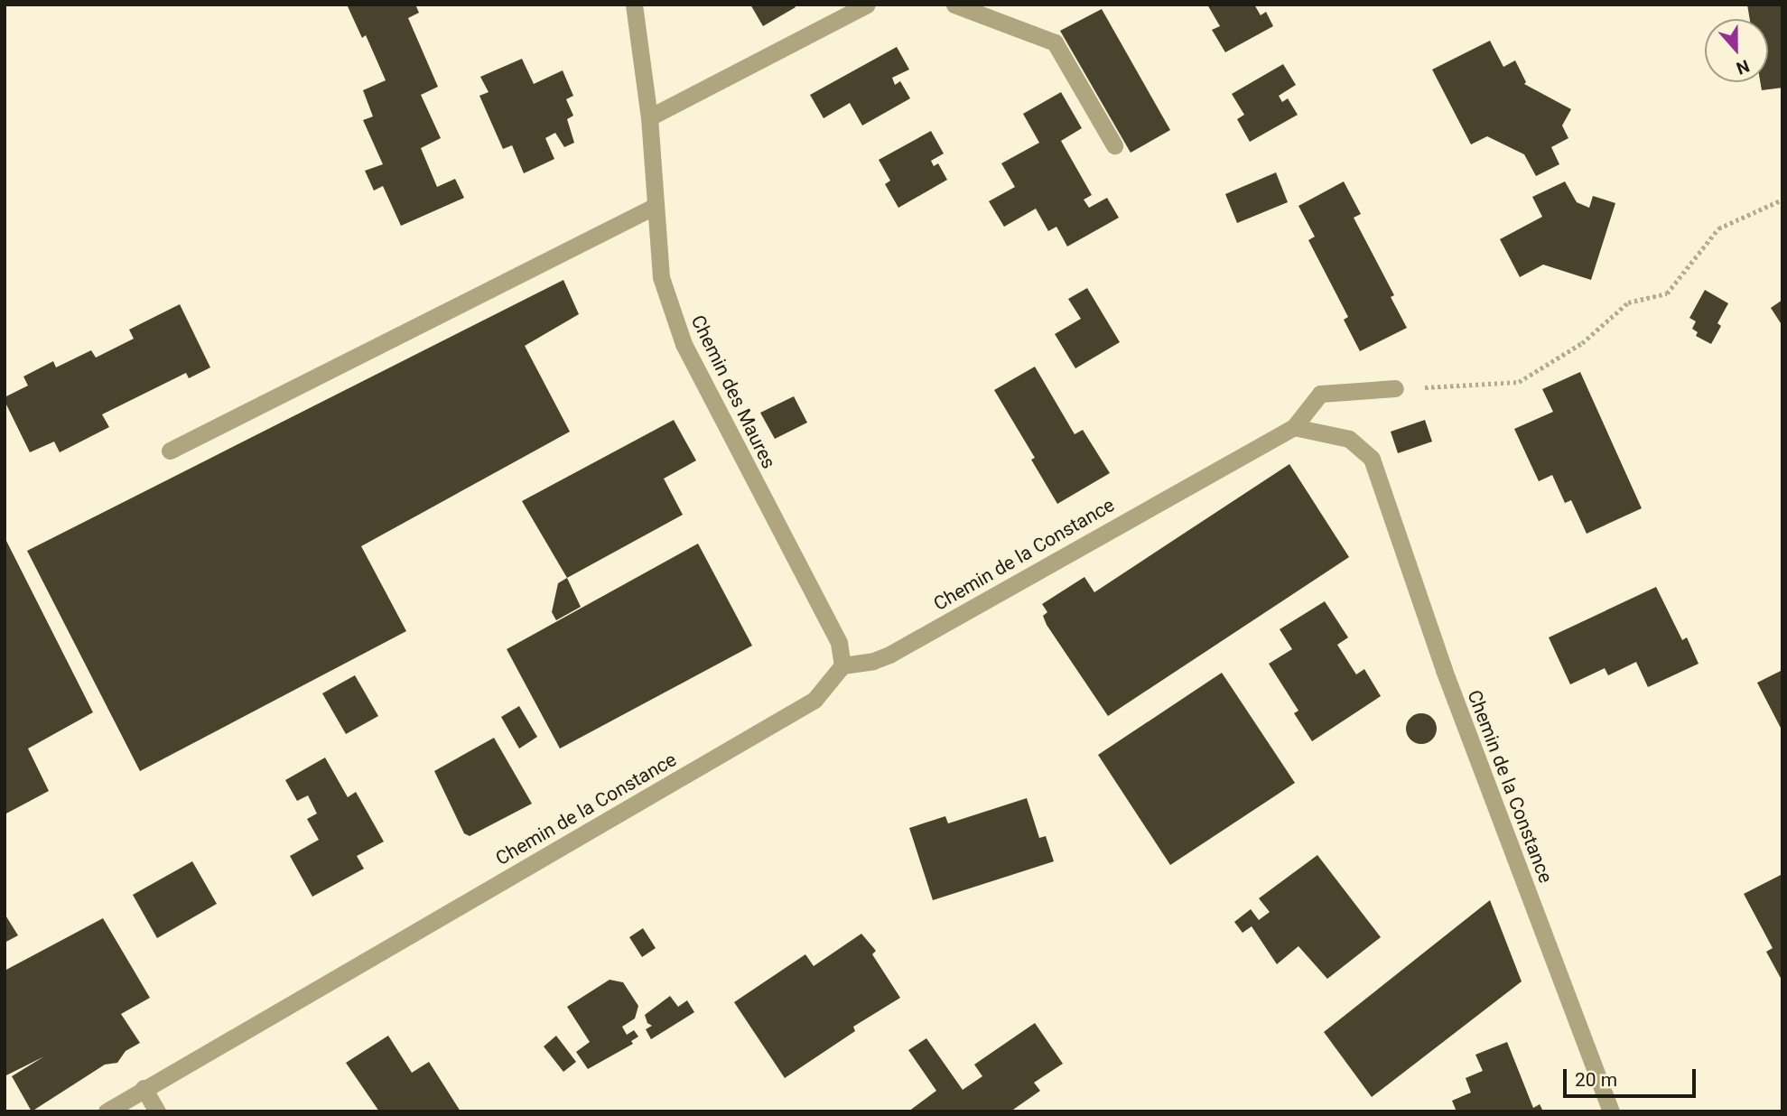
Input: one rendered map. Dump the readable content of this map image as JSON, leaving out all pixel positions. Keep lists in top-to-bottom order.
{
  "streets": {
    "street": ["Chemin des Maures", "Chemin de la Constance"]
  },
  "crossings": [
    ["Chemin des Maures", "Chemin de la Constance"]
  ],
  "scale_bar": "20 m",
  "north": "bottom"
}
